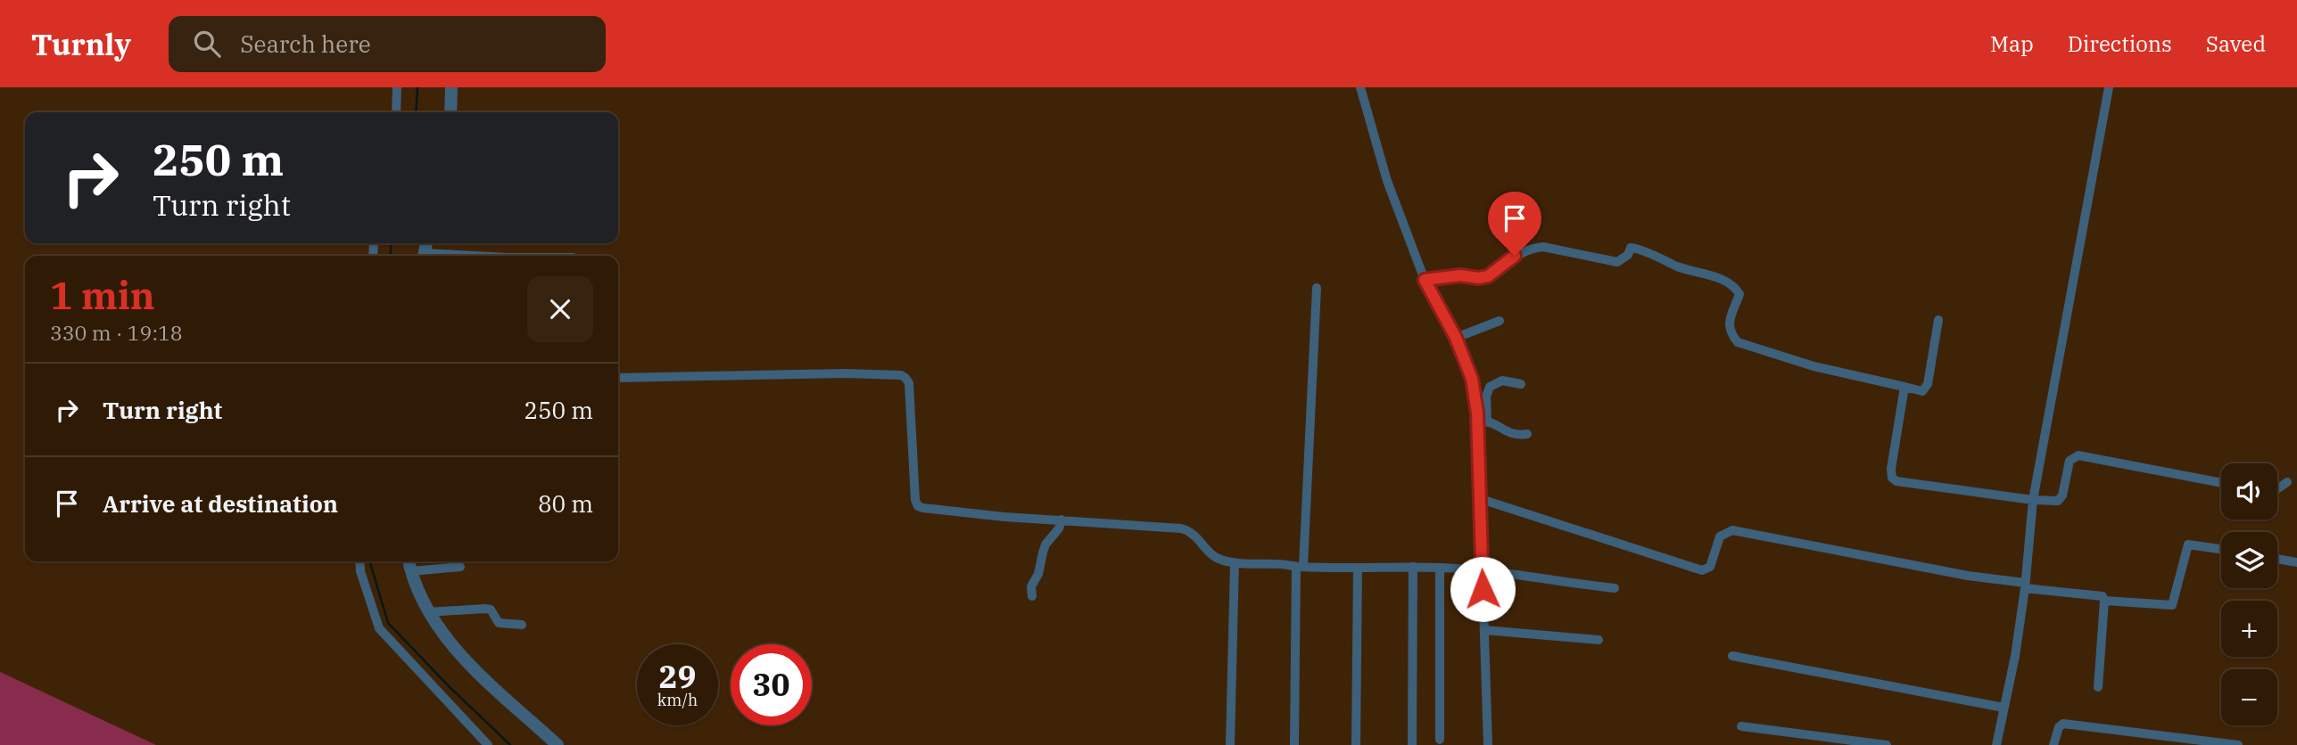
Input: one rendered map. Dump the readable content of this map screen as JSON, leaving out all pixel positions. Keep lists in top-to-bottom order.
{
  "page": {
    "header": "Turnly",
    "search": "Search here",
    "nav": ["Map", "Directions", "Saved"],
    "turn": ["250 m", "Turn right"],
    "heading": ["1 min", "330 m · 19:18"],
    "list": [
      {
        "name": "Turn right",
        "value": "250 m"
      },
      {
        "name": "Arrive at destination",
        "value": "80 m"
      }
    ],
    "map_buttons": ["+", "−"],
    "speed": "29 km/h",
    "limit": "30"
  }
}
